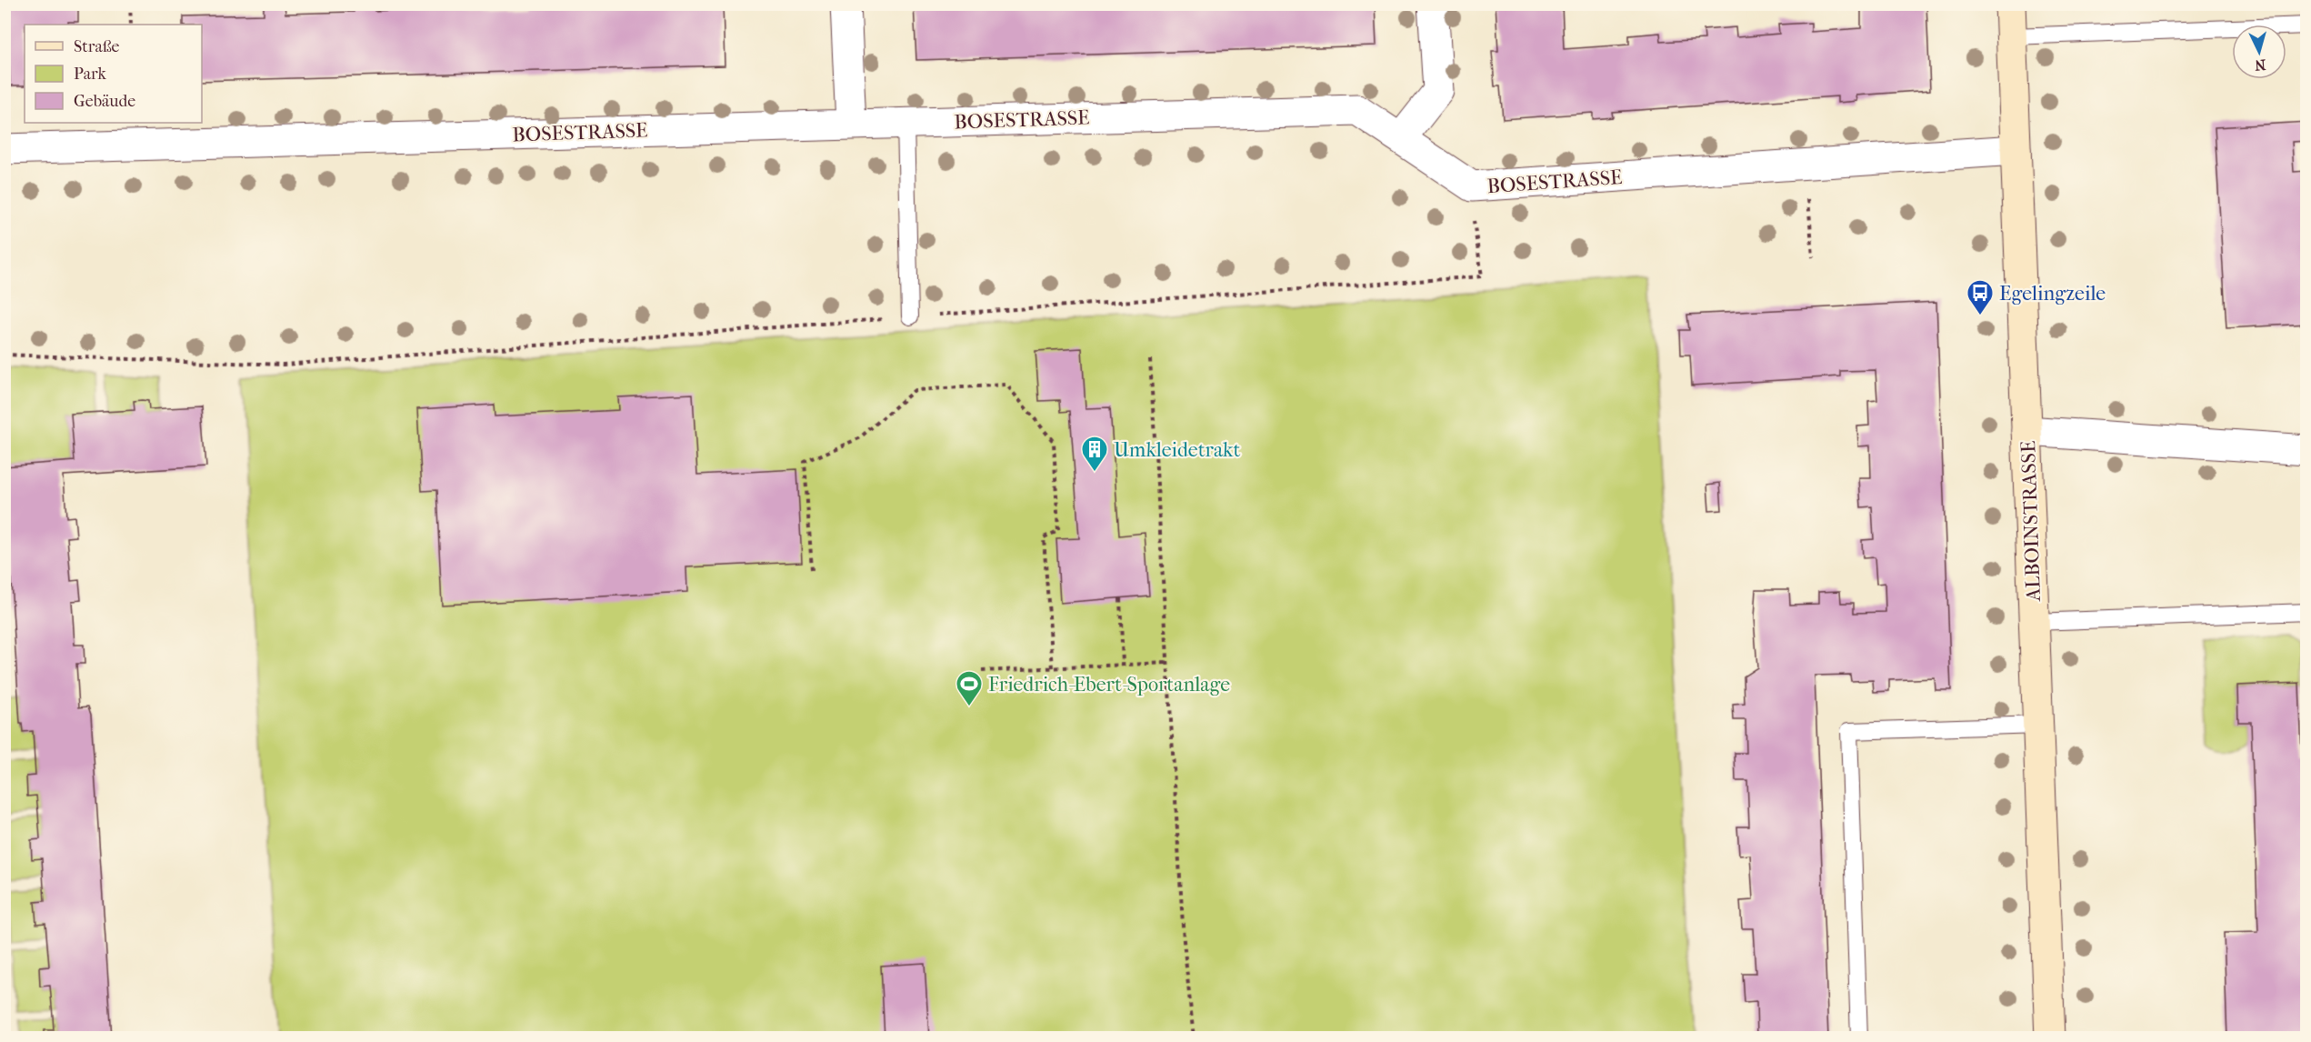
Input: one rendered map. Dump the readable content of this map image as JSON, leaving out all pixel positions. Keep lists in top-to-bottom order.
{
  "streets": {
    "street": ["BOSESTRASSE", "ALBOINSTRASSE"]
  },
  "crossings": [
    ["BOSESTRASSE", "ALBOINSTRASSE"]
  ],
  "places": {
    "bus stop": ["Egelingzeile"],
    "building": ["Umkleidetrakt"],
    "sports": ["Friedrich-Ebert-Sportanlage"]
  },
  "legend": ["Straße", "Park", "Gebäude"],
  "north": "bottom"
}
